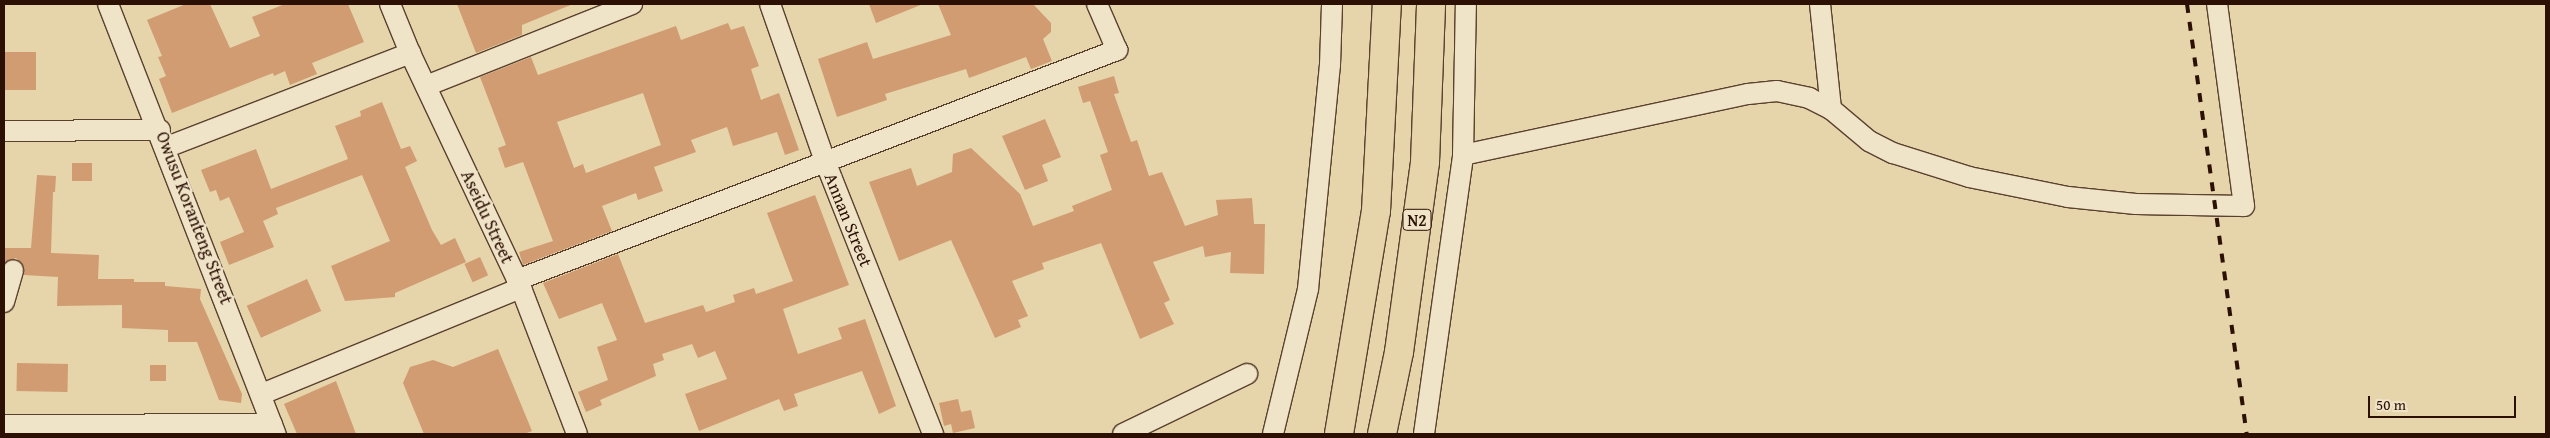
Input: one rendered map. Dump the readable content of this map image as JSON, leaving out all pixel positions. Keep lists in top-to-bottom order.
{
  "streets": {
    "highway": ["N2"],
    "street": ["Aseidu Street", "Owusu Koranteng Street", "Annan Street"]
  },
  "scale_bar": "50 m"
}
